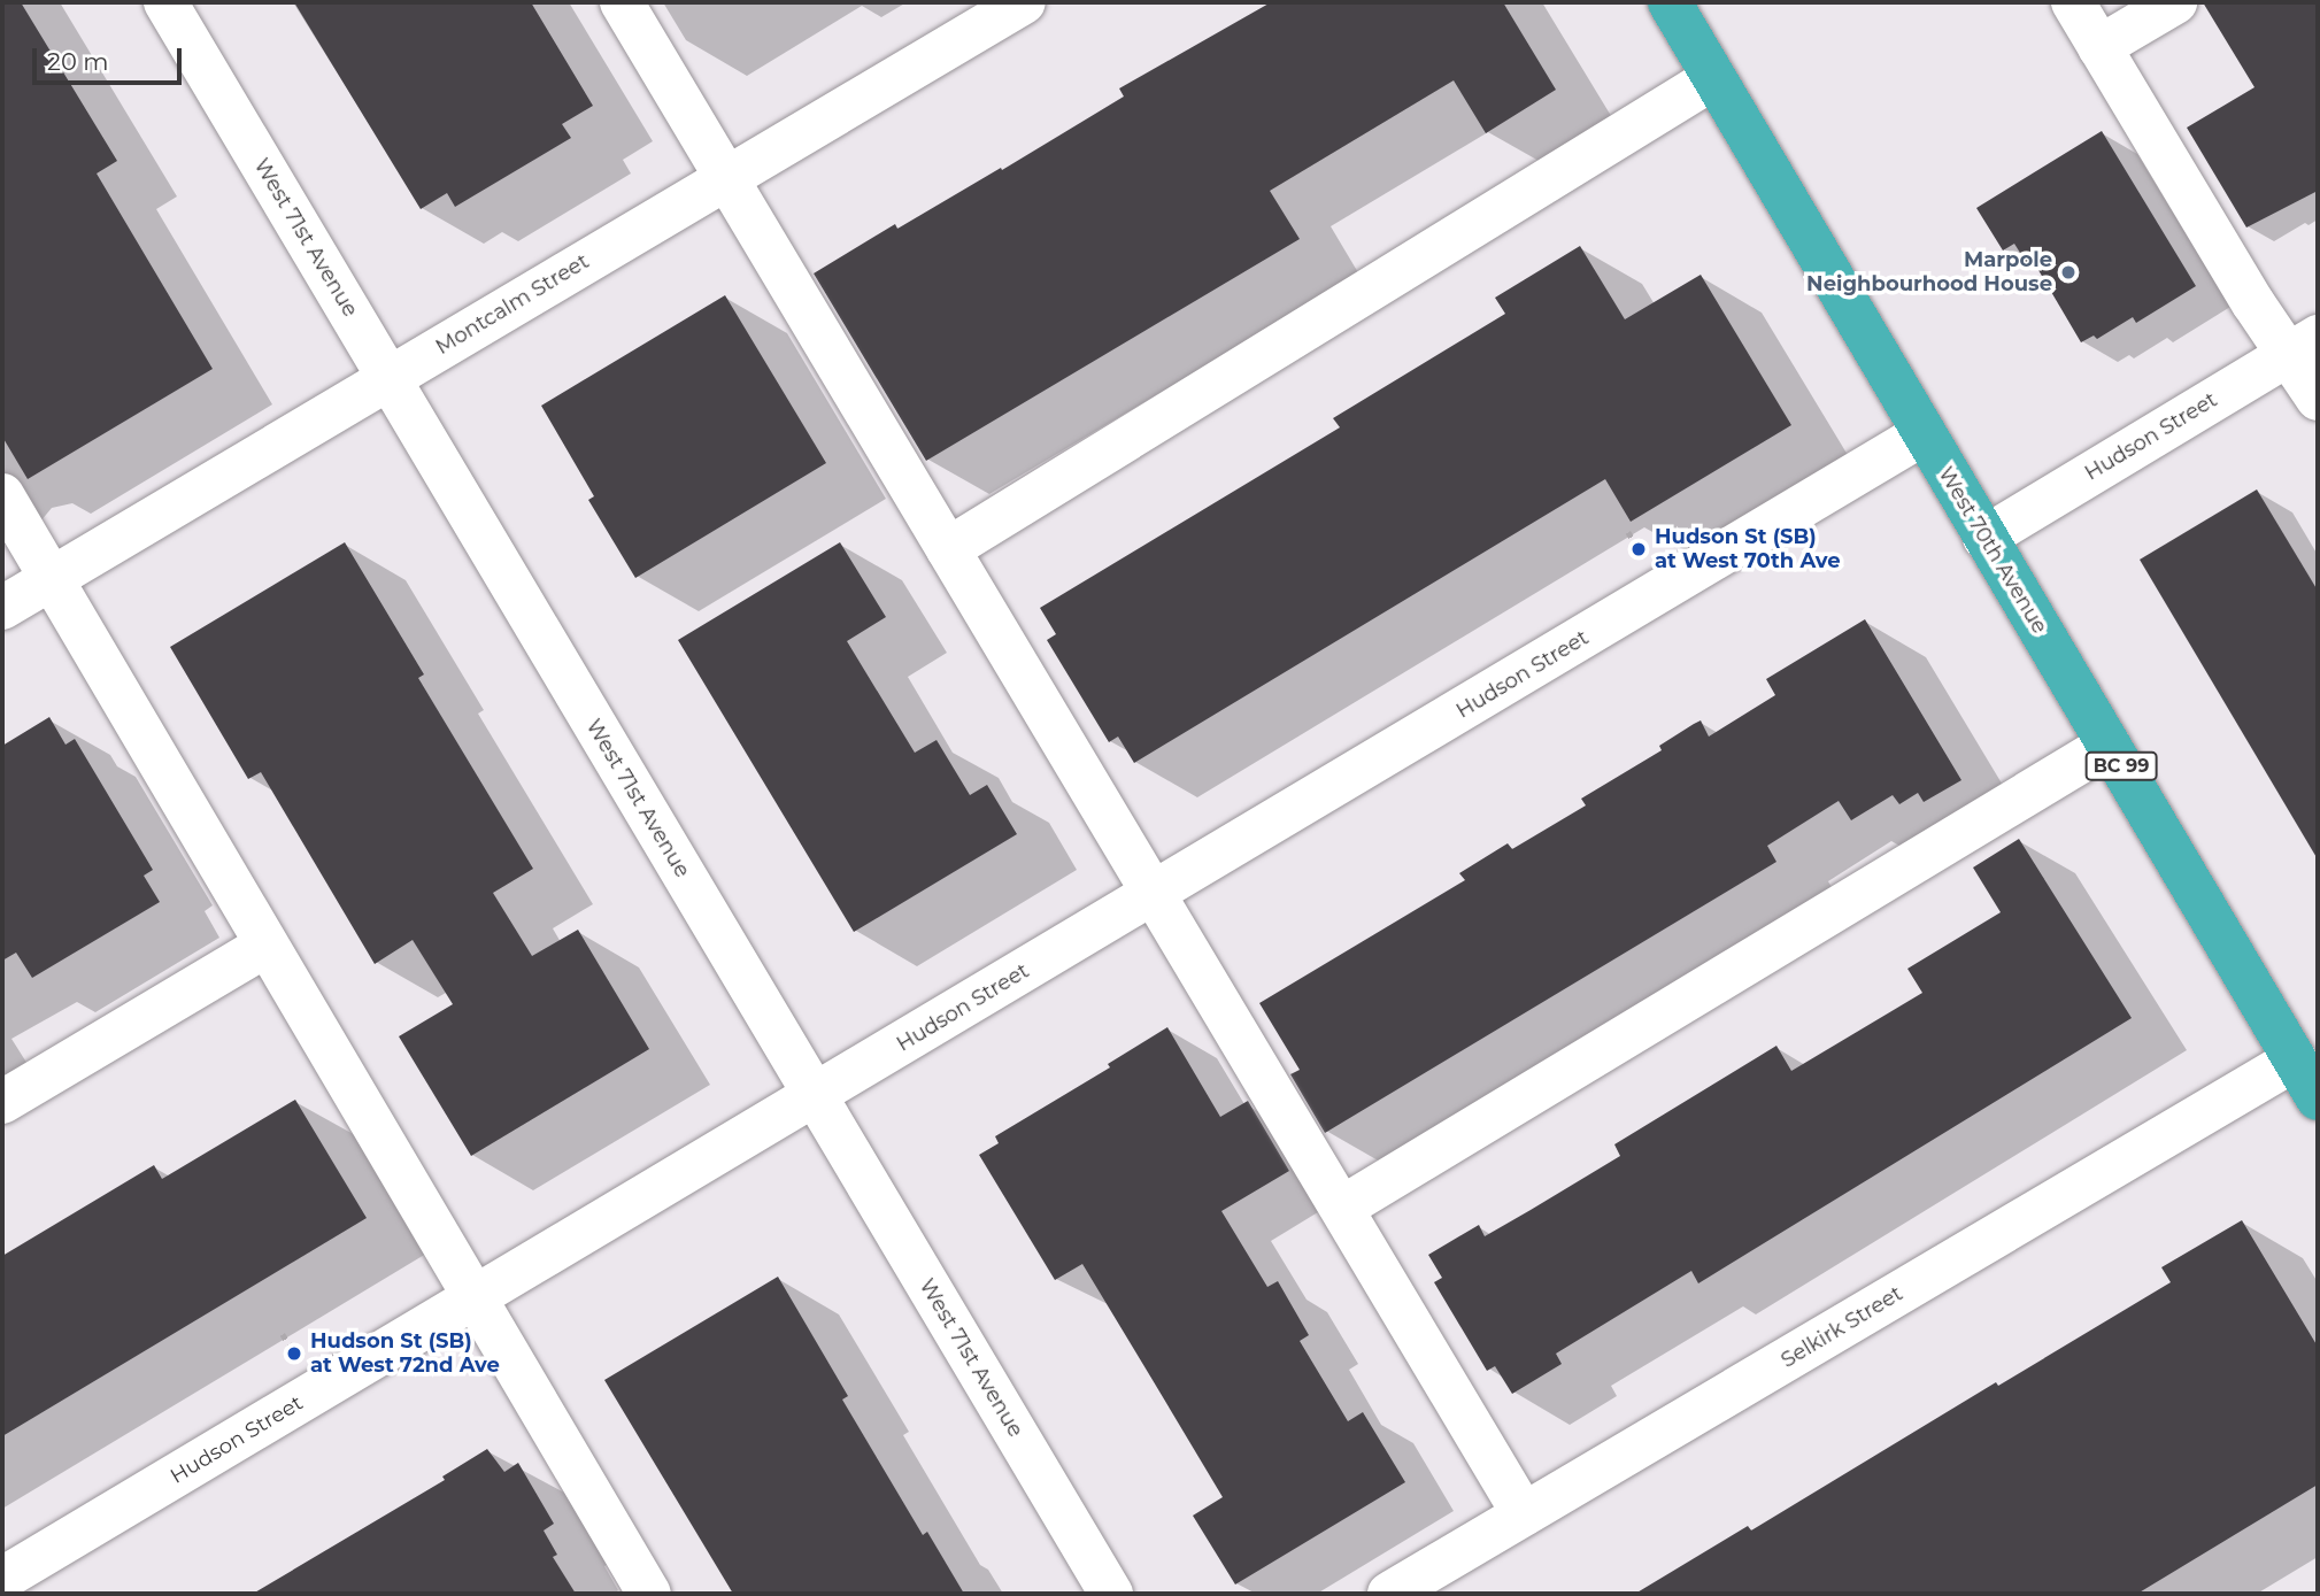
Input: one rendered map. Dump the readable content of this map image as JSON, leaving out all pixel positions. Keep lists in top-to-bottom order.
{
  "streets": {
    "highway": ["West 70th Avenue", "BC 99"],
    "street": [
      "West 71st Avenue",
      "Montcalm Street",
      "Hudson Street",
      "Selkirk Street"
    ]
  },
  "crossings": [
    ["West 71st Avenue", "Montcalm Street"],
    ["West 71st Avenue", "Hudson Street"],
    ["Hudson Street", "West 70th Avenue"],
    ["West 70th Avenue", "Selkirk Street"]
  ],
  "places": ["Marpole Neighbourhood House", "Hudson St (SB) at West 70th Ave", "Hudson St (SB) at West 72nd Ave"],
  "scale_bar": "20 m"
}
